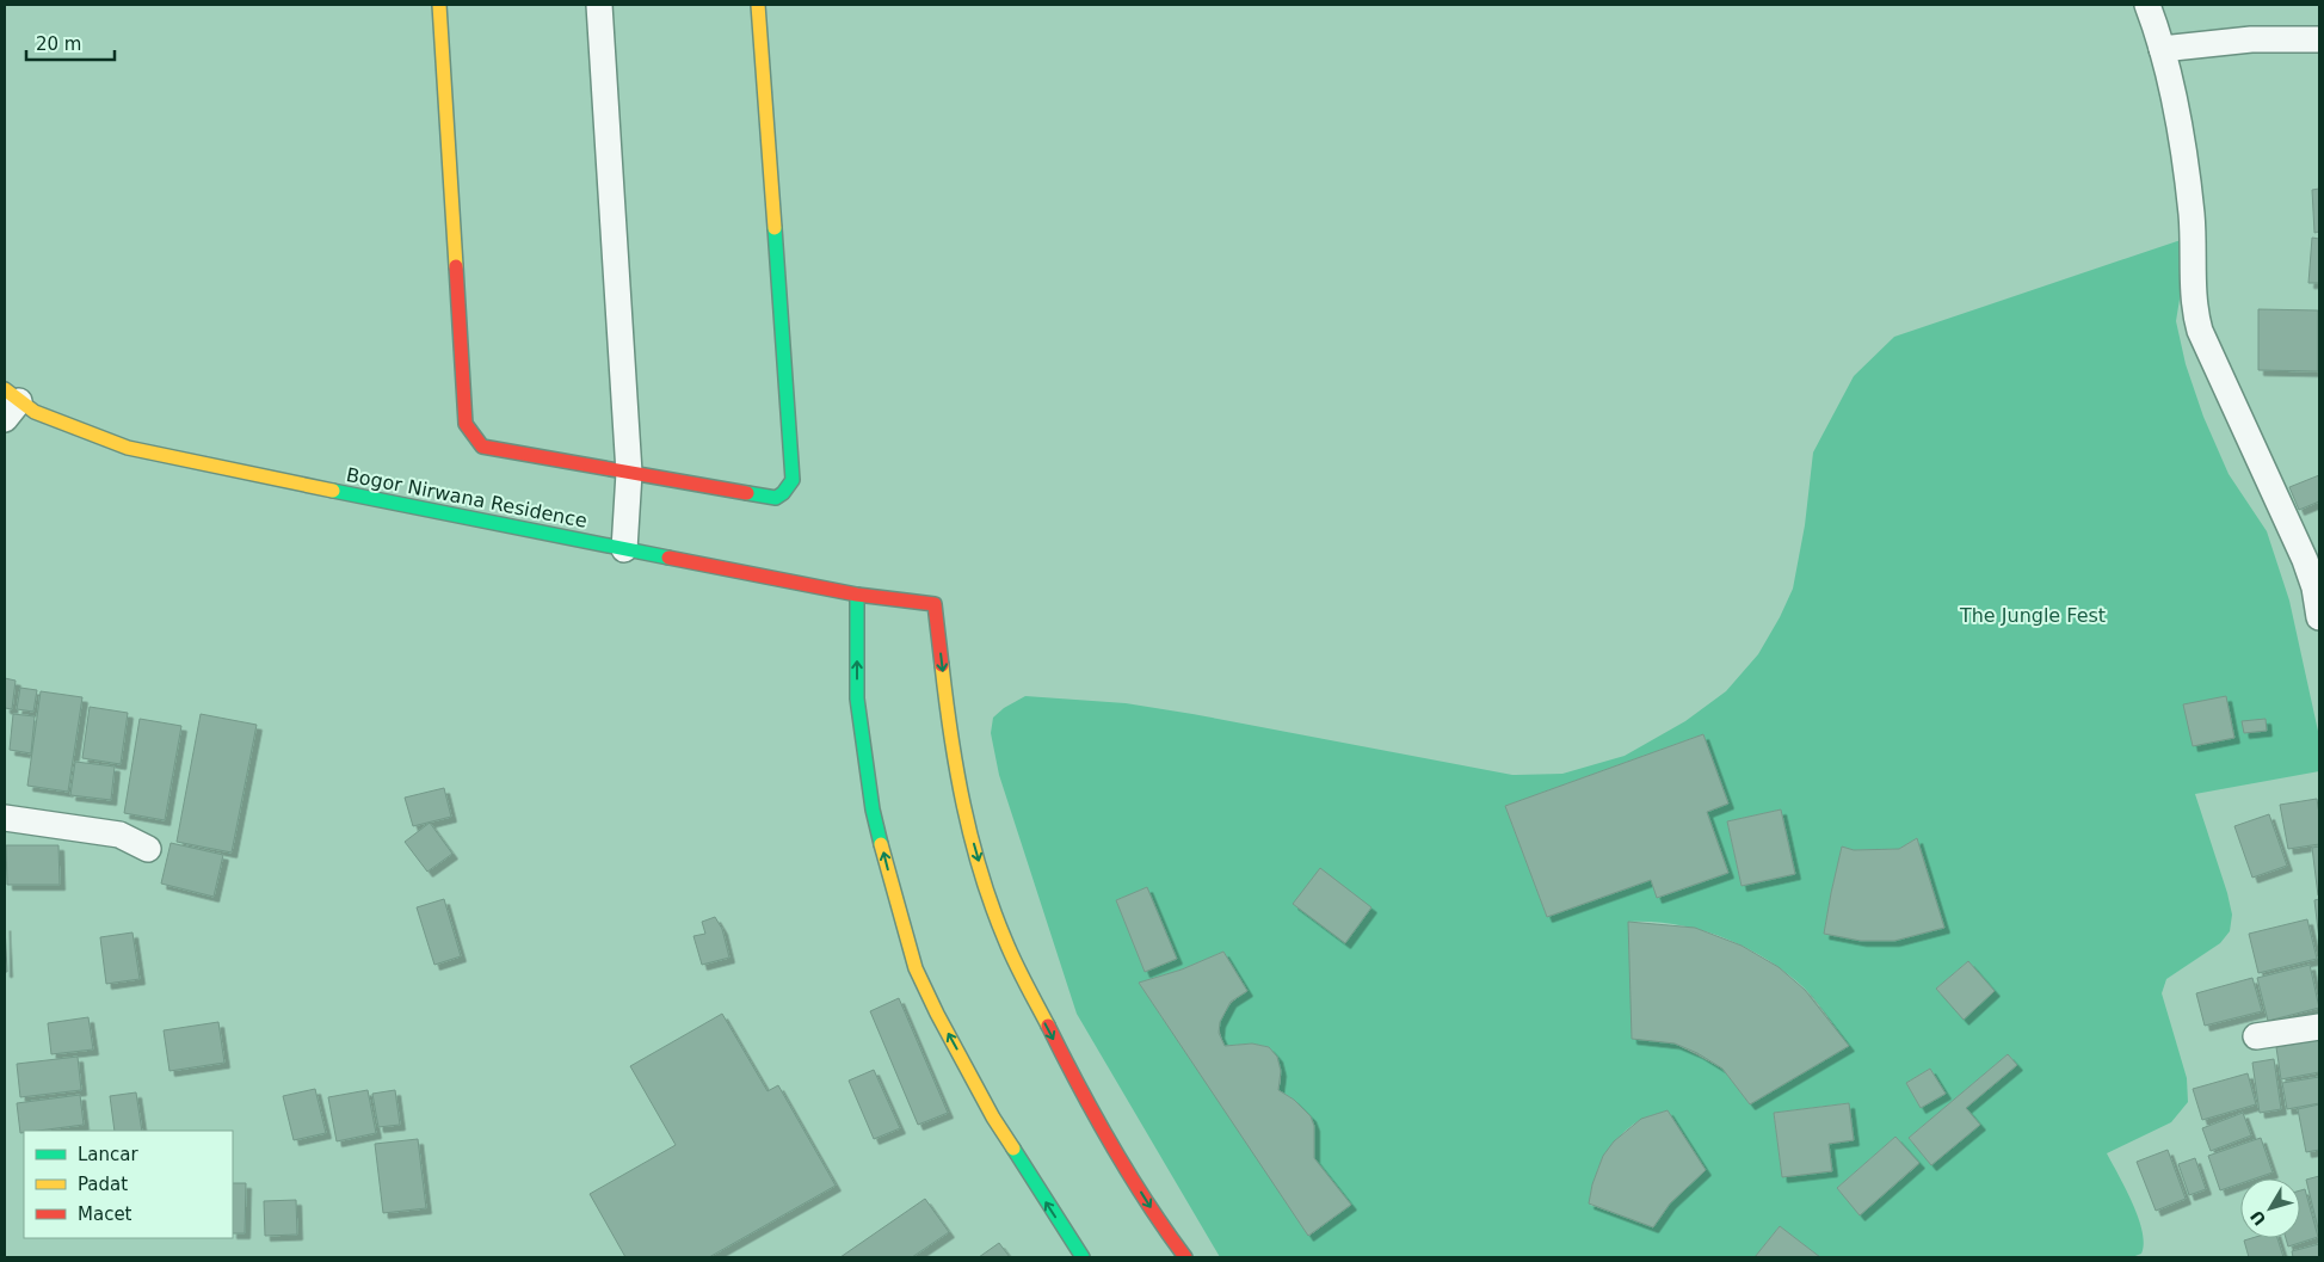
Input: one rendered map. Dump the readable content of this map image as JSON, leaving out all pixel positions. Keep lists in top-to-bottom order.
{
  "streets": {
    "street": ["Bogor Nirwana Residence"]
  },
  "parks": ["The Jungle Fest"],
  "legend": ["Lancar", "Padat", "Macet"],
  "scale_bar": "20 m",
  "north": "bottom left"
}
